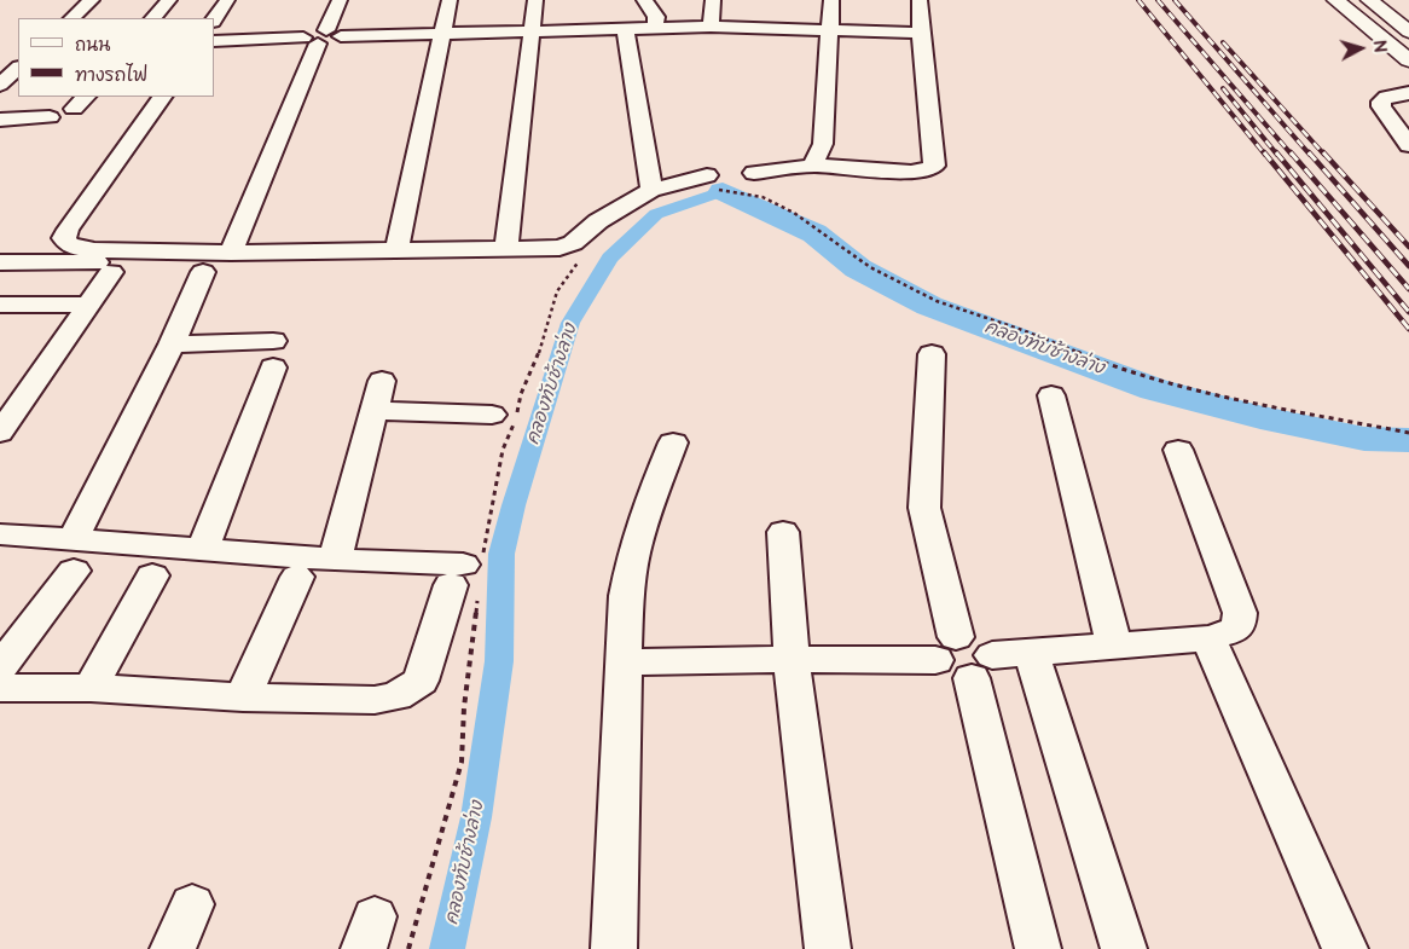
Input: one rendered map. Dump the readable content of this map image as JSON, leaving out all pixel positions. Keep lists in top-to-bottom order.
{
  "water": ["คลองทับช้างล่าง"],
  "legend": ["ถนน", "ทางรถไฟ"],
  "north": "right"
}
